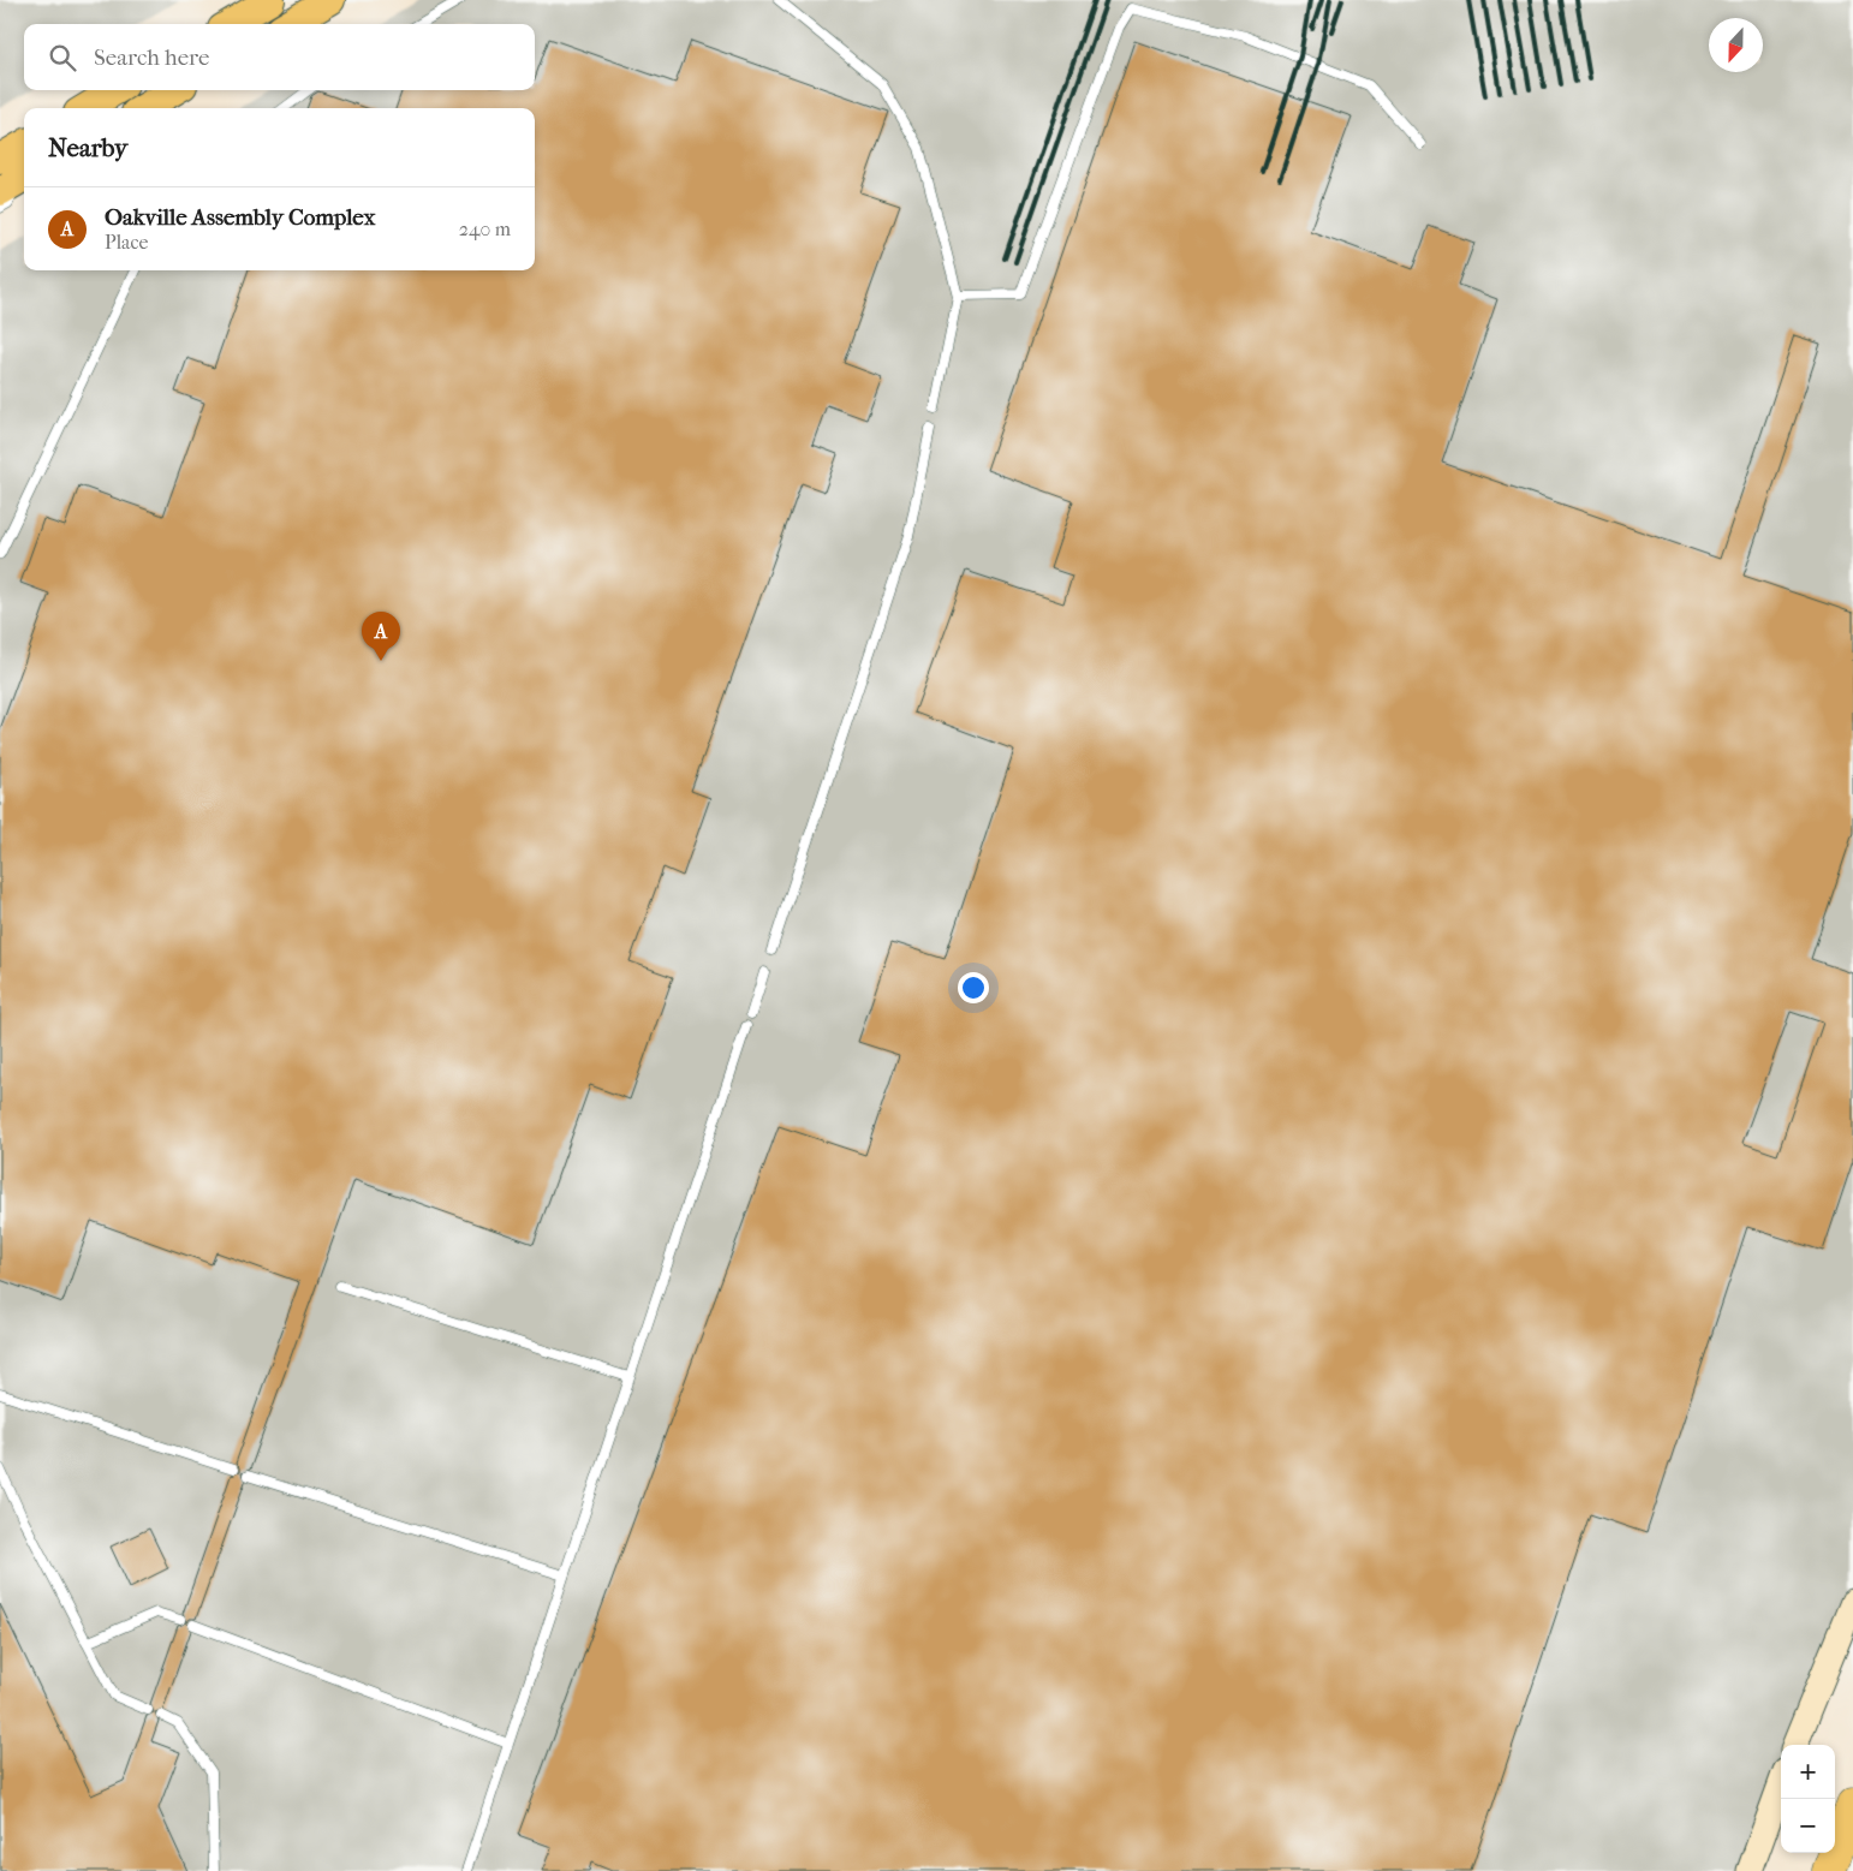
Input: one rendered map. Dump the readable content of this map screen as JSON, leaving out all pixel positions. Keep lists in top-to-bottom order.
{
  "north": "bottom",
  "page": {
    "search": "Search here",
    "heading": "Nearby",
    "list": [
      {
        "mark": "A",
        "name": "Oakville Assembly Complex",
        "note": "Place",
        "value": "240 m"
      }
    ],
    "pins": "A",
    "map_buttons": ["+", "−"]
  }
}
